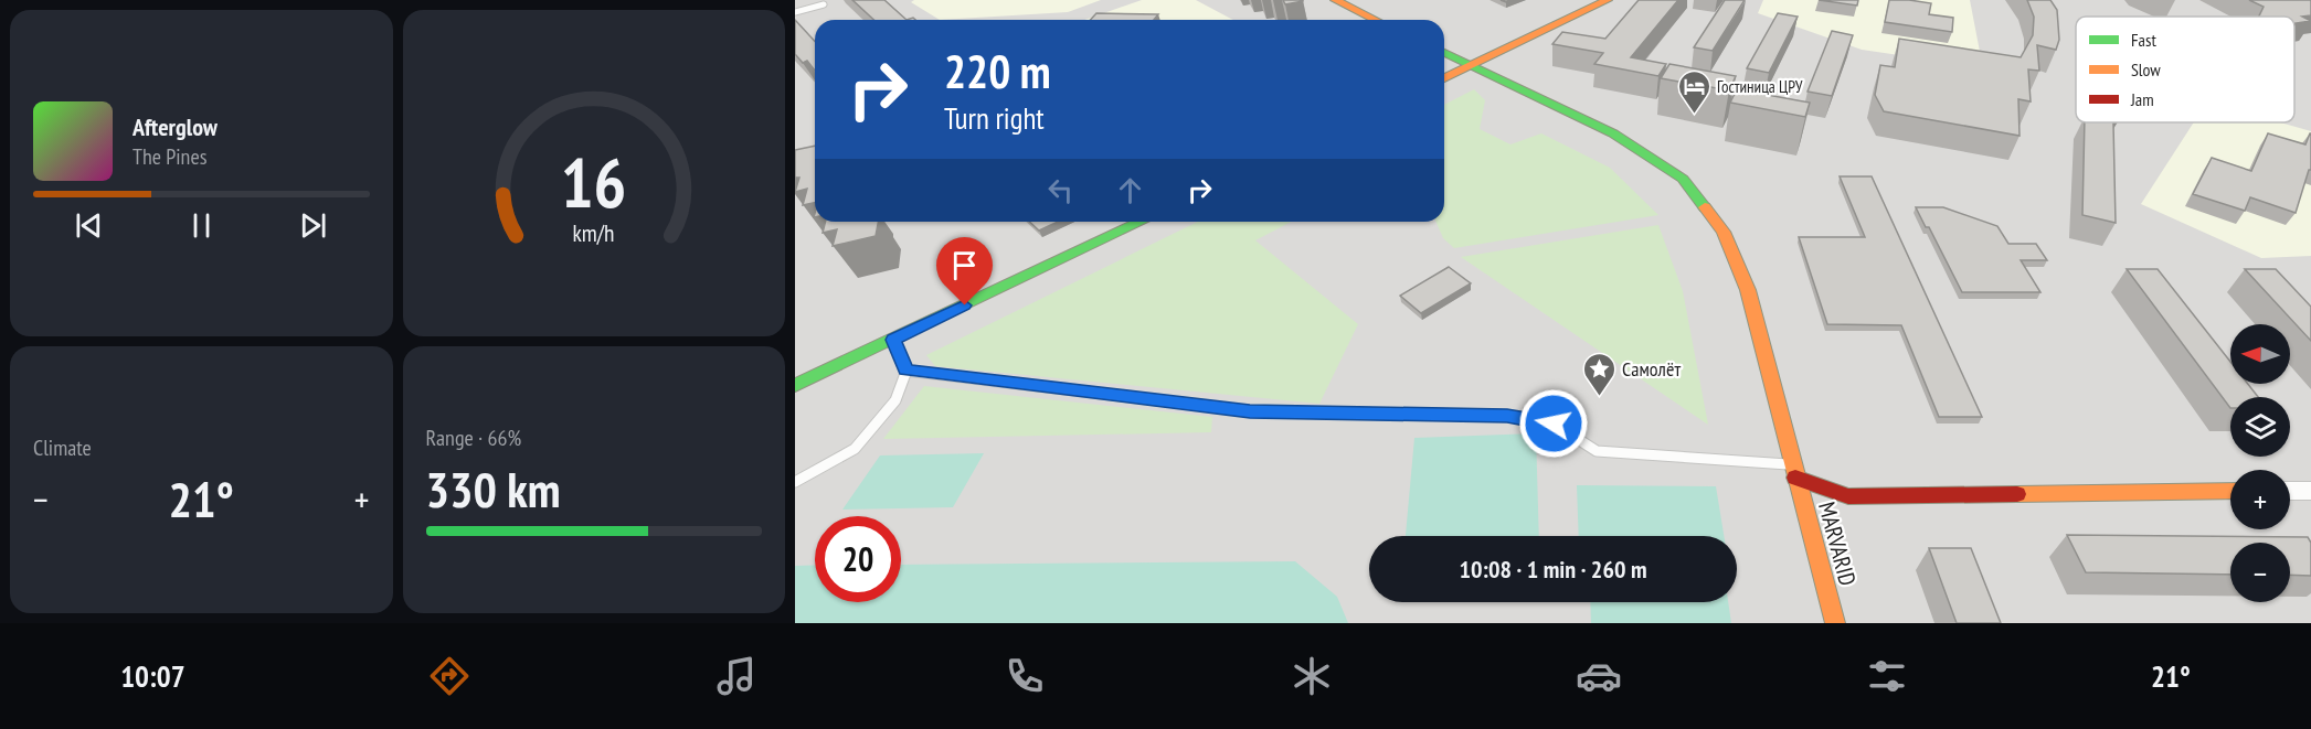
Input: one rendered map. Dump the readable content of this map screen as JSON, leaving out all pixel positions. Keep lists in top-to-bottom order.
{
  "streets": {
    "street": ["MARVARID"]
  },
  "places": {
    "hotel": ["Гостиница ЦРУ"],
    "place": ["Самолёт"]
  },
  "legend": ["Fast", "Slow", "Jam"],
  "north": "left",
  "page": {
    "turn": ["220 m", "Turn right"],
    "song": ["Afterglow", "The Pines"],
    "map_buttons": ["+", "−"],
    "tile": [
      "Climate",
      ["Range · 66%", "330 km"]
    ],
    "heat": ["−", "21°", "+"],
    "limit": "20",
    "trip": "10:08 · 1 min · 260 m",
    "tabs": ["10:07", "21°"],
    "gauge": ["16", "km/h"]
  }
}
